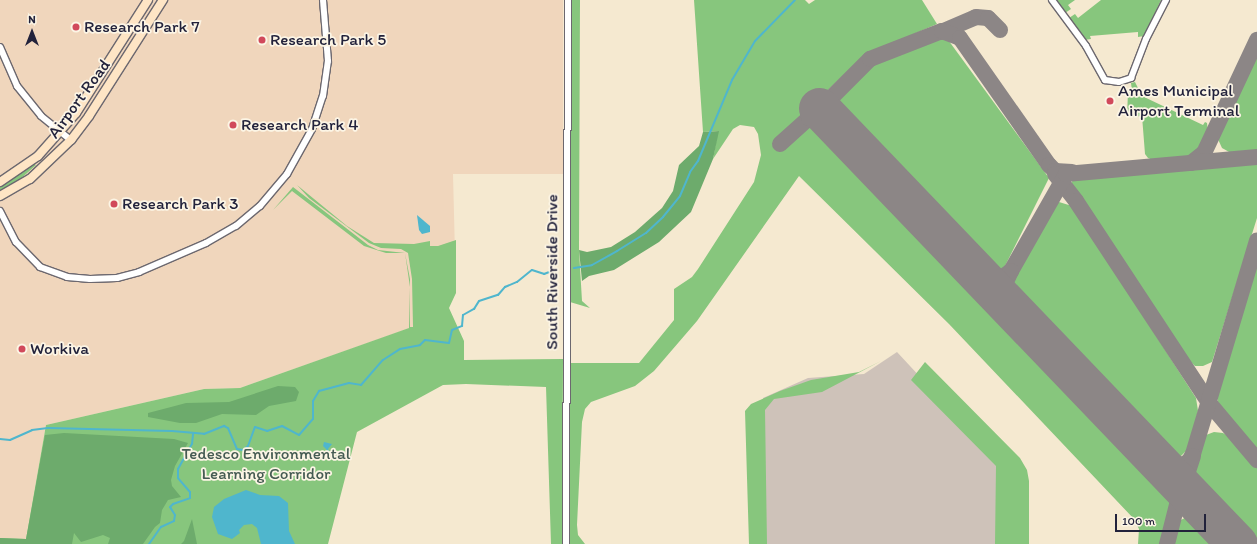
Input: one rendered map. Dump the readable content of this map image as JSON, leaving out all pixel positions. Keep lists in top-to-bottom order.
{
  "streets": {
    "main road": ["Airport Road"],
    "street": ["South Riverside Drive"]
  },
  "parks": ["Tedesco Environmental Learning Corridor"],
  "places": [
    "Research Park 7",
    "Research Park 5",
    "Ames Municipal Airport Terminal",
    "Research Park 4",
    "Research Park 3",
    "Workiva"
  ],
  "scale_bar": "100 m",
  "north": "top"
}
